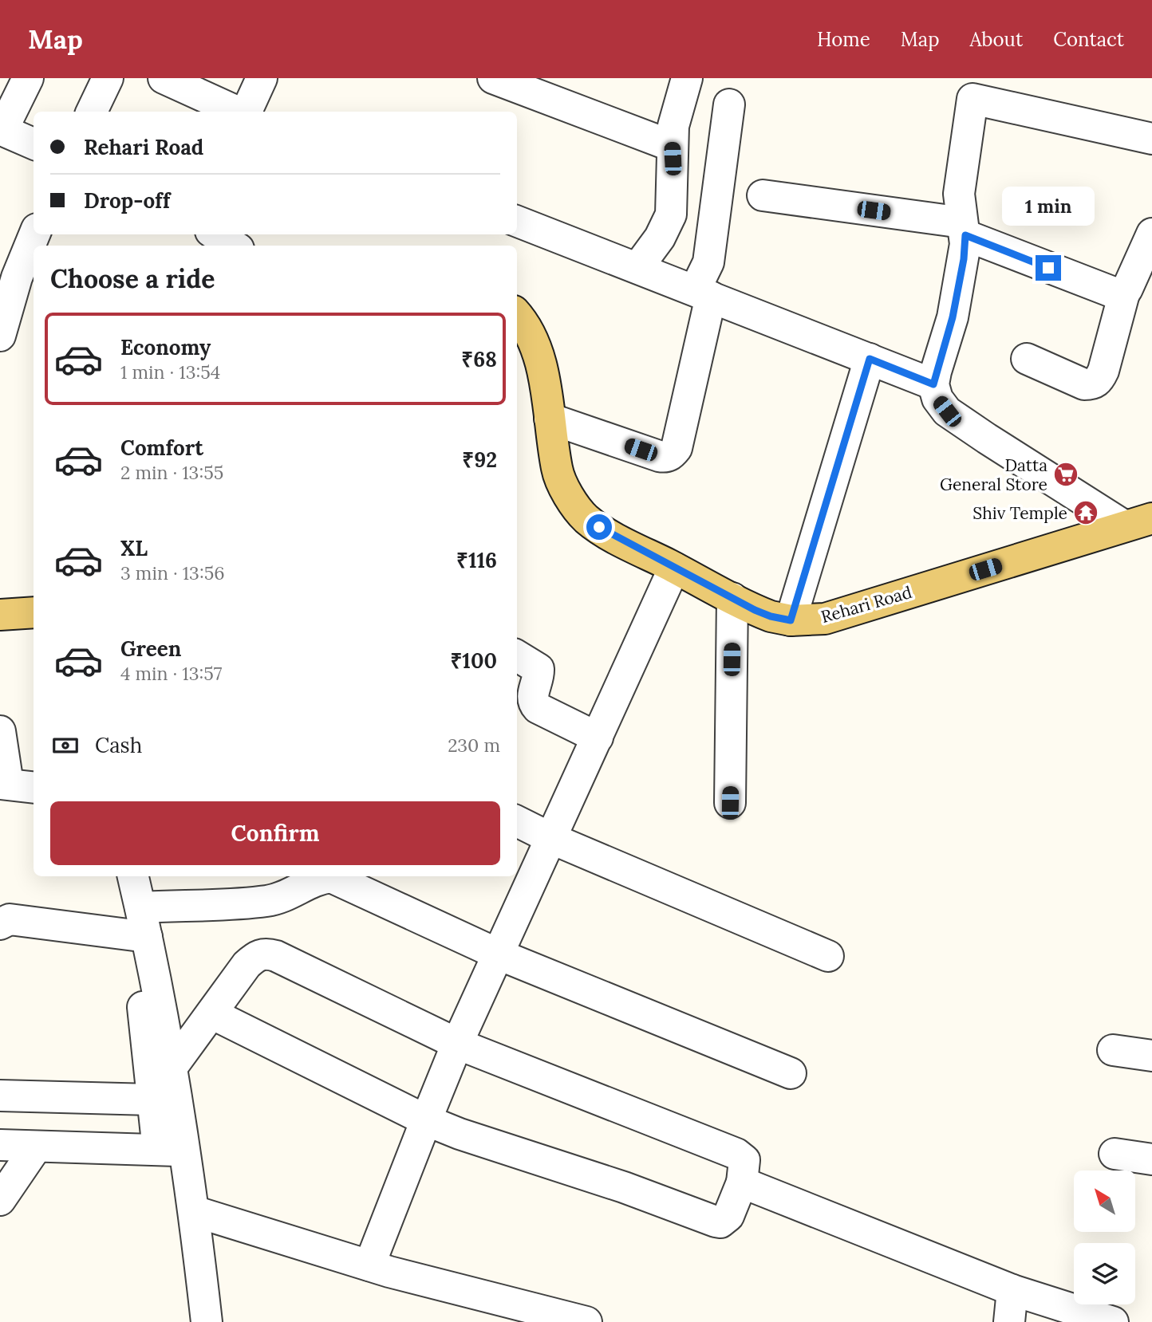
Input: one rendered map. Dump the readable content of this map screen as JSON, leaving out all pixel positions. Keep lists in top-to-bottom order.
{
  "streets": {
    "main road": ["Rehari Road"]
  },
  "places": {
    "supermarket": ["Datta General Store"],
    "temple": ["Shiv Temple"]
  },
  "north": "top left",
  "page": {
    "header": "Map",
    "nav": [
      "Home",
      "Map",
      "About",
      "Contact"
    ],
    "banner": ["Rehari Road", "Drop-off"],
    "bubble": "1 min",
    "heading": "Choose a ride",
    "list": [
      {
        "name": "Economy",
        "note": "1 min · 13:54",
        "value": "₹68"
      },
      {
        "name": "Comfort",
        "note": "2 min · 13:55",
        "value": "₹92"
      },
      {
        "name": "XL",
        "note": "3 min · 13:56",
        "value": "₹116"
      },
      {
        "name": "Green",
        "note": "4 min · 13:57",
        "value": "₹100"
      }
    ],
    "pay": ["Cash", "230 m"],
    "buttons": "Confirm"
  }
}
